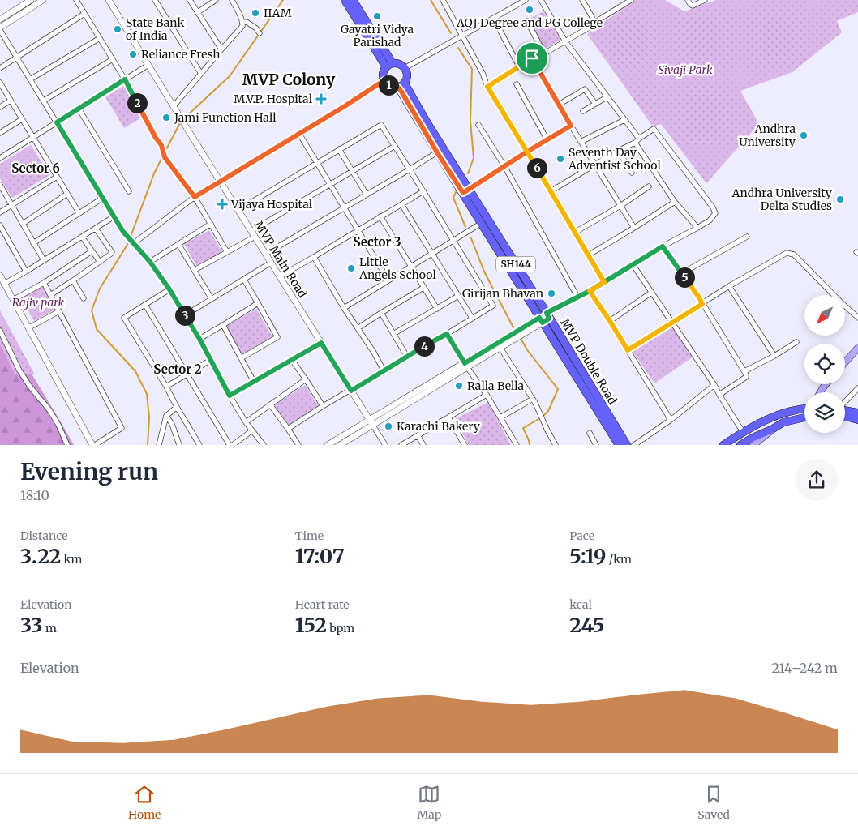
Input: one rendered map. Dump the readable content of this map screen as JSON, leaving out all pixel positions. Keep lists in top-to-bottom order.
{
  "streets": {
    "main road": ["SH144", "MVP Double Road"],
    "street": ["MVP Main Road"]
  },
  "districts": [
    "MVP Colony",
    "Sector 6",
    "Sector 3",
    "Sector 2"
  ],
  "parks": ["Sivaji Park", "Rajiv park"],
  "places": {
    "other": [
      "AQJ Degree and PG College",
      "IIAM",
      "Gayatri Vidya Parishad",
      "State Bank of India",
      "Reliance Fresh",
      "Jami Function Hall",
      "Andhra University",
      "Seventh Day Adventist School",
      "Andhra University Delta Studies",
      "Little Angels School",
      "Girijan Bhavan",
      "Ralla Bella",
      "Karachi Bakery"
    ],
    "health": ["M.V.P. Hospital", "Vijaya Hospital"]
  },
  "north": "bottom left",
  "page": {
    "pins": [
      "1",
      "2",
      "6",
      "5",
      "3",
      "4"
    ],
    "heading": ["Evening run", "18:10"],
    "stats": [
      ["Distance", "3.22 km"],
      ["Time", "17:07"],
      ["Pace", "5:19 /km"],
      ["Elevation", "33 m"],
      ["Heart rate", "152 bpm"],
      ["kcal", "245"]
    ],
    "chart": ["Elevation", "214–242 m"],
    "tabs": ["Home", "Map", "Saved"]
  }
}
